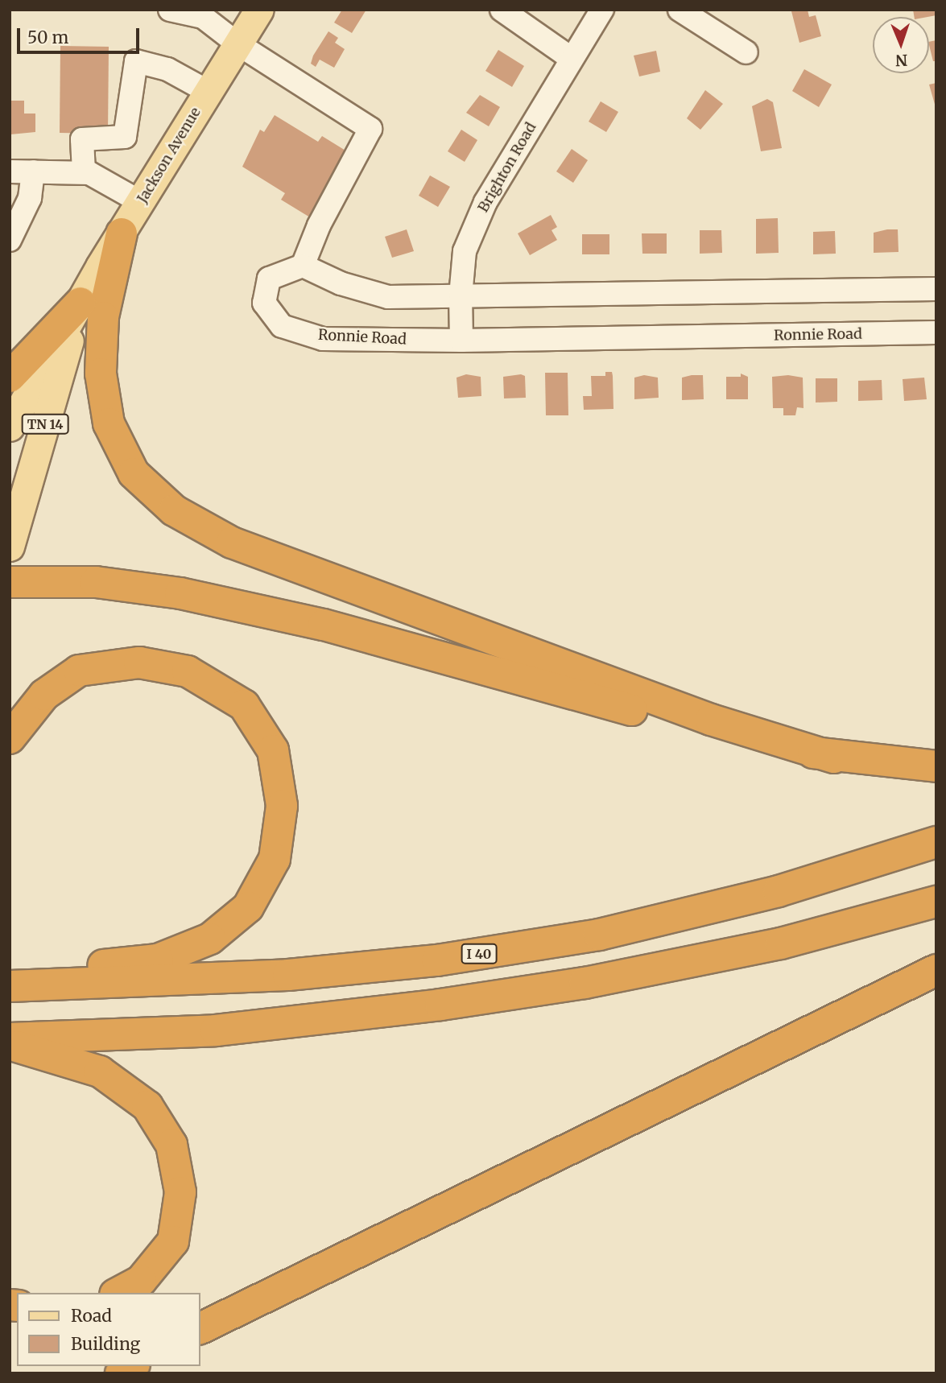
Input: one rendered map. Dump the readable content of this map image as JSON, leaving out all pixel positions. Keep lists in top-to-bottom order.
{
  "streets": {
    "highway": ["I 40"],
    "main road": ["Jackson Avenue", "TN 14"],
    "street": ["Brighton Road", "Ronnie Road"]
  },
  "crossings": [
    ["Brighton Road", "Ronnie Road"]
  ],
  "legend": ["Road", "Building"],
  "scale_bar": "50 m",
  "north": "bottom"
}
